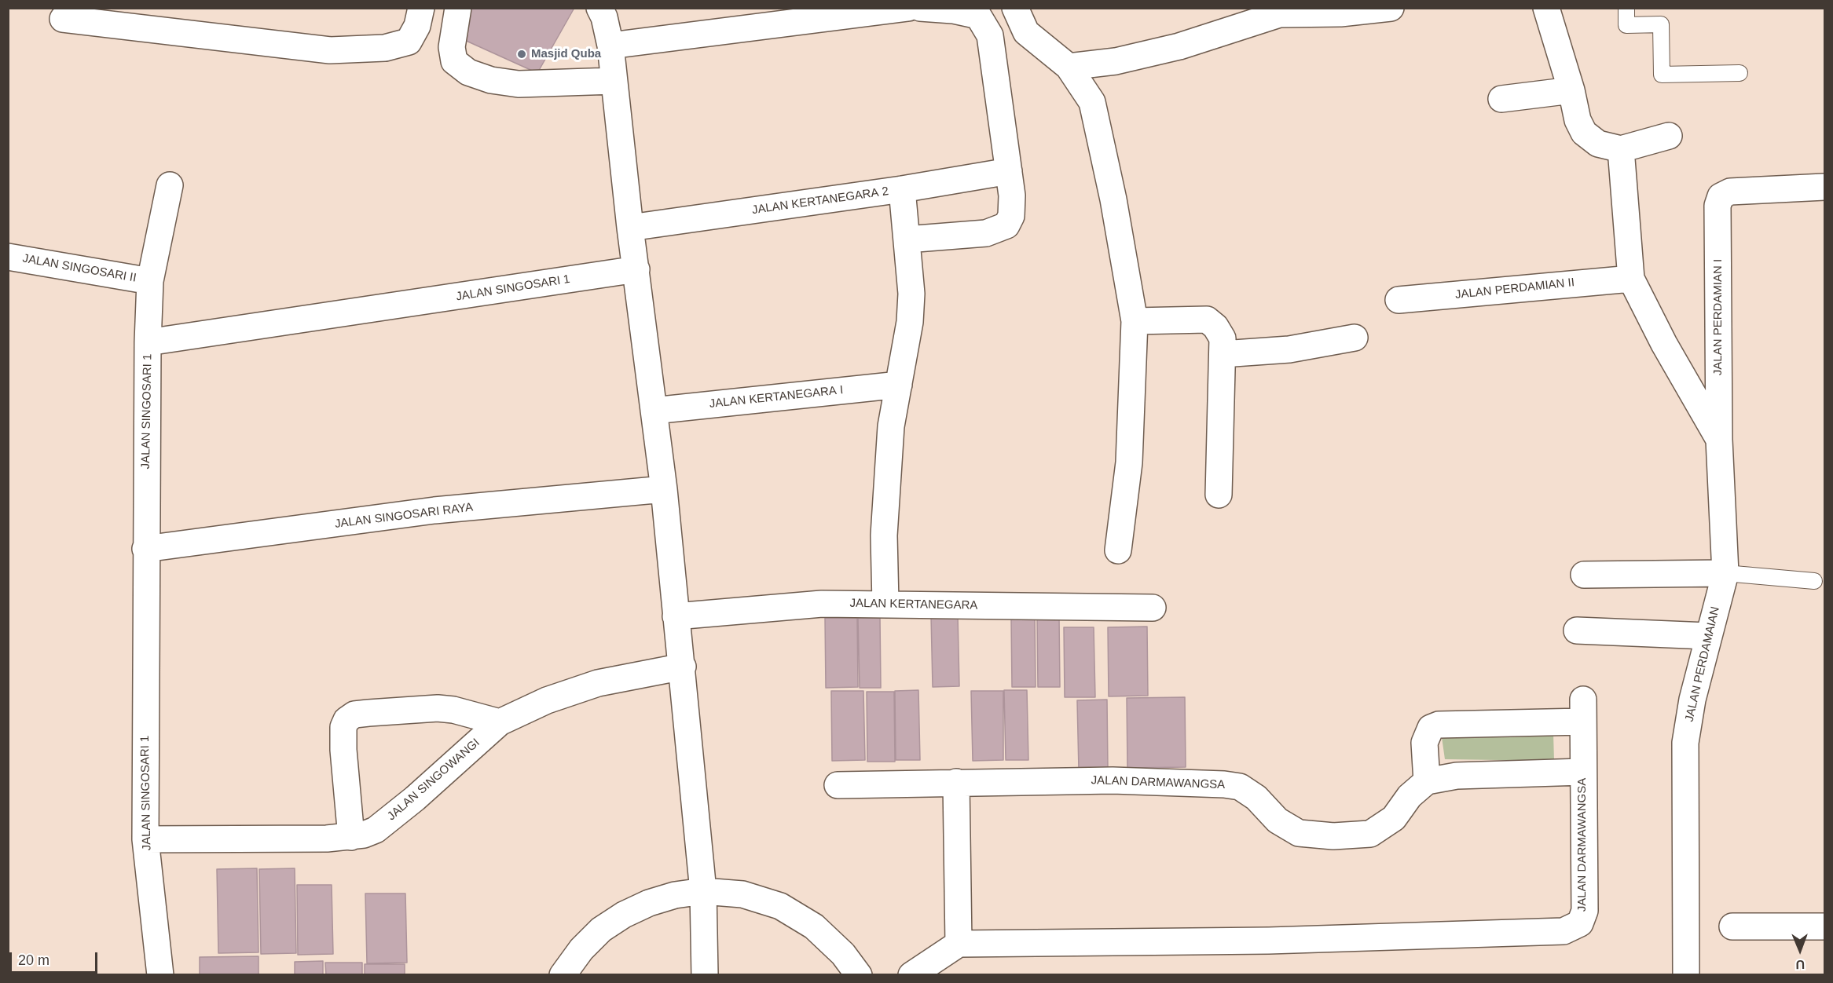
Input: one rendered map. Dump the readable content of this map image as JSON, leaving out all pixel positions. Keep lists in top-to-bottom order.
{
  "streets": {
    "street": [
      "JALAN KERTANEGARA 2",
      "JALAN SINGOSARI II",
      "JALAN SINGOSARI 1",
      "JALAN PERDAMIAN II",
      "JALAN PERDAMIAN I",
      "JALAN KERTANEGARA I",
      "JALAN SINGOSARI RAYA",
      "JALAN KERTANEGARA",
      "JALAN PERDAMAIAN",
      "JALAN SINGOWANGI",
      "JALAN DARMAWANGSA"
    ]
  },
  "crossings": [
    ["JALAN SINGOSARI 1", "JALAN SINGOSARI RAYA"],
    ["JALAN SINGOSARI 1", "JALAN SINGOWANGI"],
    ["JALAN PERDAMIAN I", "JALAN PERDAMAIAN"]
  ],
  "places": ["Masjid Quba"],
  "scale_bar": "20 m",
  "north": "bottom"
}
